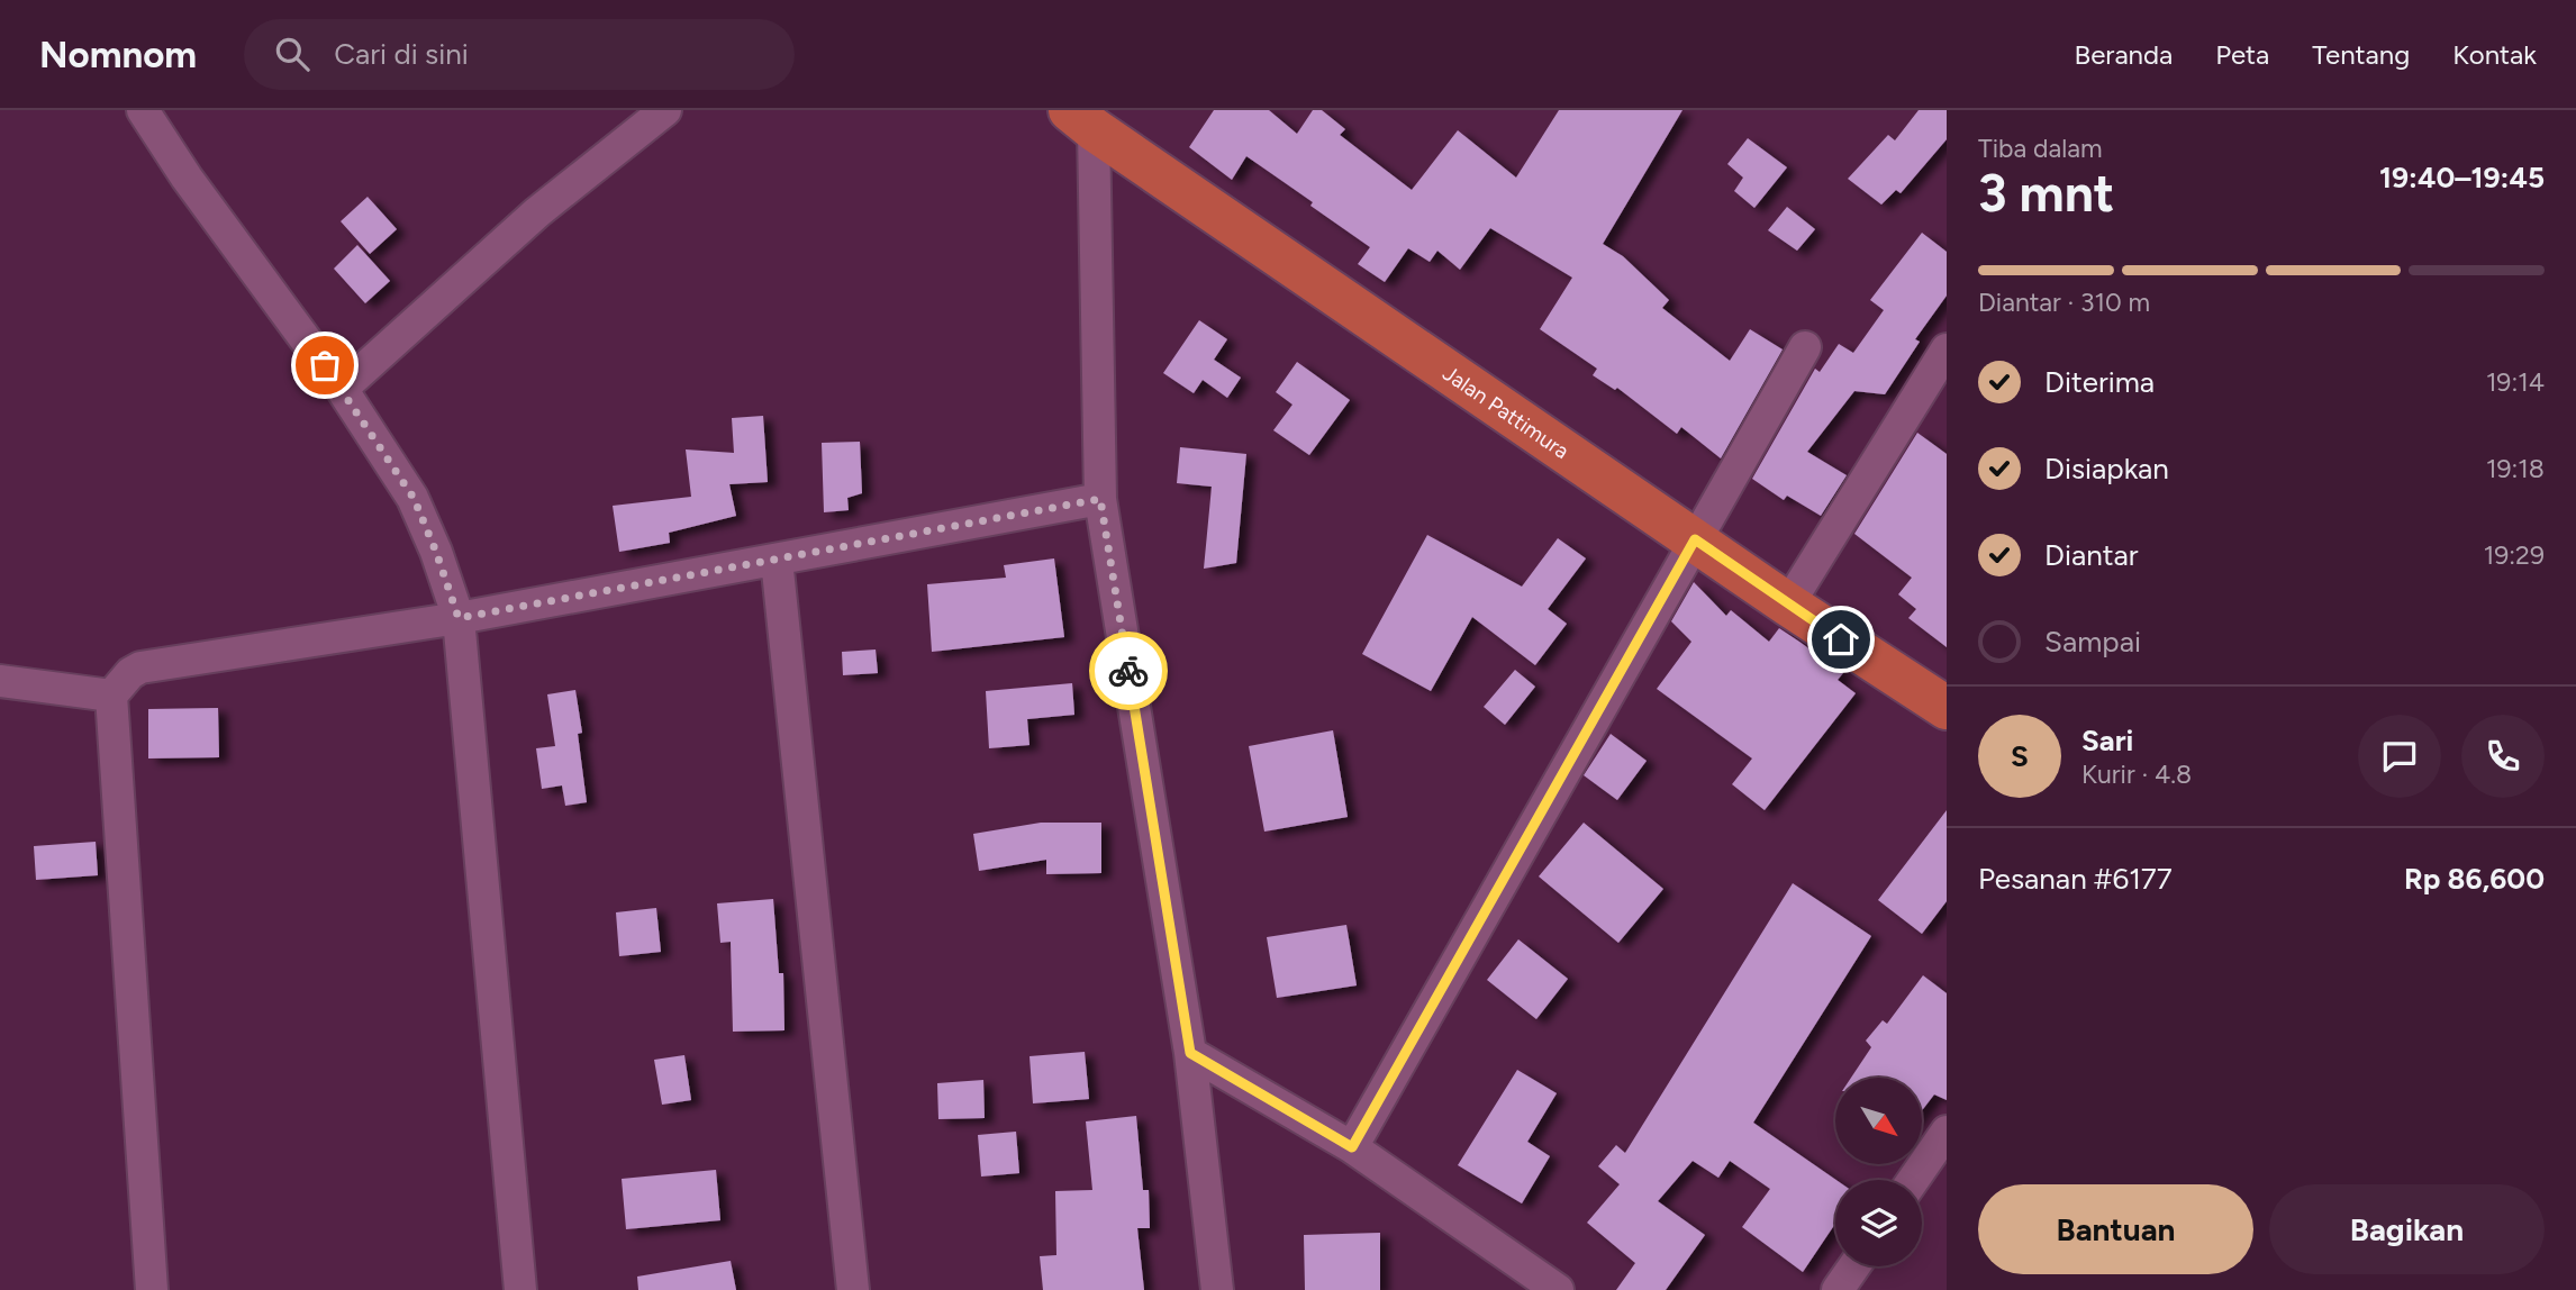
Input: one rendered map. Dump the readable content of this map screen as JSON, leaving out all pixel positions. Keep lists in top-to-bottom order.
{
  "streets": {
    "main road": ["Jalan Pattimura"]
  },
  "north": "bottom right",
  "page": {
    "header": "Nomnom",
    "search": "Cari di sini",
    "nav": [
      "Beranda",
      "Peta",
      "Tentang",
      "Kontak"
    ],
    "heading": ["3 mnt", "Tiba dalam", "19:40–19:45"],
    "panel": [
      "Sari",
      "Kurir · 4.8",
      "Pesanan #6177",
      "Rp 86,600"
    ],
    "bar": "Diantar · 310 m",
    "list": [
      ["Diterima", "19:14"],
      ["Disiapkan", "19:18"],
      ["Diantar", "19:29"],
      "Sampai"
    ],
    "round": "S",
    "buttons": ["Bantuan", "Bagikan"]
  }
}
